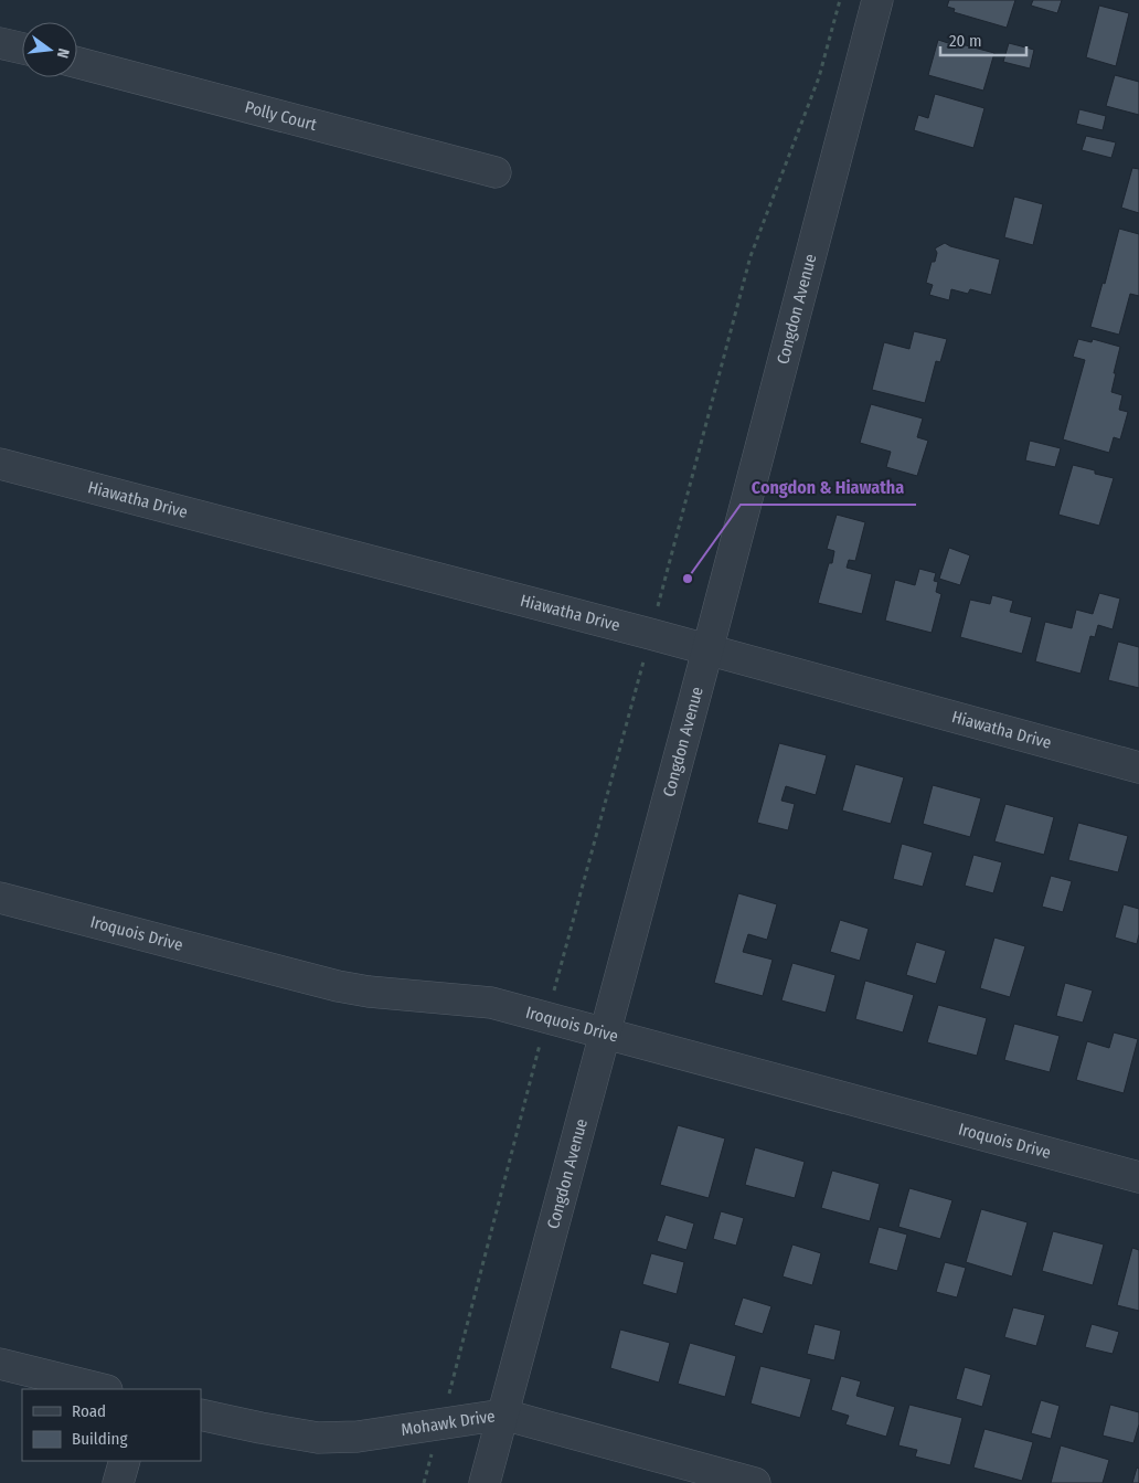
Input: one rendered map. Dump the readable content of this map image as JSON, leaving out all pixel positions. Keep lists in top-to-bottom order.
{
  "streets": {
    "street": [
      "Polly Court",
      "Congdon Avenue",
      "Hiawatha Drive",
      "Iroquois Drive",
      "Mohawk Drive"
    ]
  },
  "crossings": [
    ["Congdon Avenue", "Hiawatha Drive"],
    ["Congdon Avenue", "Iroquois Drive"],
    ["Congdon Avenue", "Mohawk Drive"]
  ],
  "places": ["Congdon & Hiawatha"],
  "legend": ["Road", "Building"],
  "scale_bar": "20 m",
  "north": "right"
}
